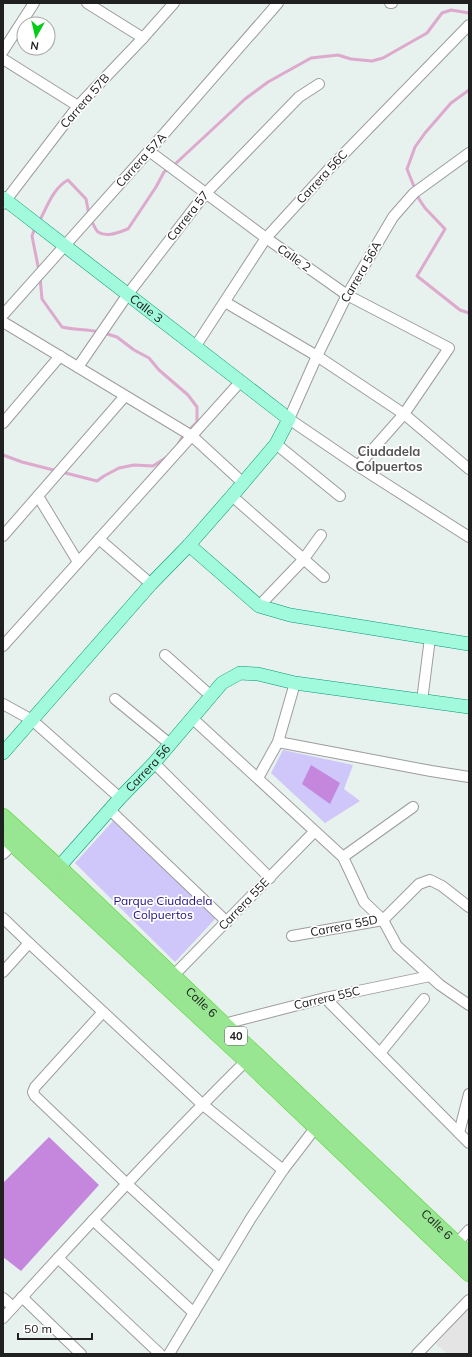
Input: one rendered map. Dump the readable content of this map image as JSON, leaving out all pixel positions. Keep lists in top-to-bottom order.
{
  "streets": {
    "highway": ["Calle 6", "40"],
    "main road": ["Calle 3", "Carrera 56"],
    "street": [
      "Carrera 57B",
      "Carrera 57A",
      "Carrera 56C",
      "Carrera 57",
      "Calle 2",
      "Carrera 56A",
      "Carrera 55E",
      "Carrera 55D",
      "Carrera 55C"
    ]
  },
  "crossings": [
    ["Carrera 57B", "Calle 3"],
    ["Carrera 57A", "Calle 2"],
    ["Carrera 57A", "Calle 3"],
    ["Carrera 56C", "Calle 2"],
    ["Carrera 56C", "Calle 3"],
    ["Carrera 57", "Calle 2"],
    ["Carrera 57", "Calle 3"],
    ["Calle 2", "Carrera 56A"],
    ["Carrera 56A", "Calle 3"],
    ["Carrera 56", "Calle 6"],
    ["Carrera 55E", "Calle 6"],
    ["Carrera 55C", "Calle 6"]
  ],
  "districts": ["Ciudadela Colpuertos"],
  "parks": ["Parque Ciudadela Colpuertos"],
  "scale_bar": "50 m",
  "north": "bottom"
}
